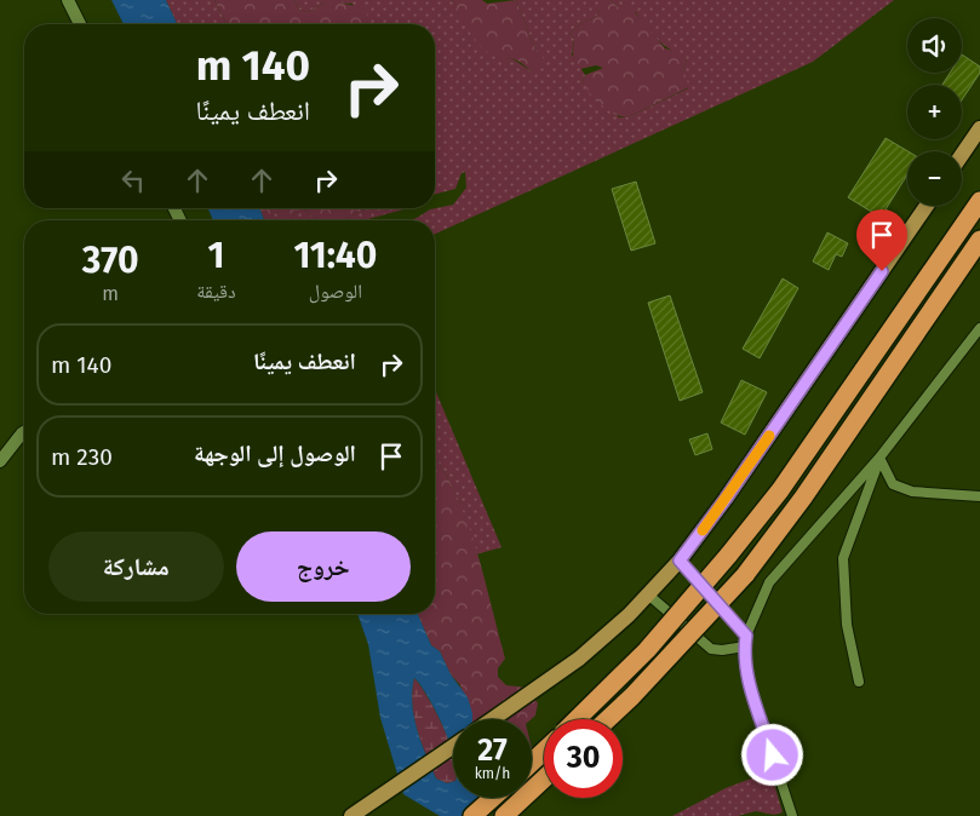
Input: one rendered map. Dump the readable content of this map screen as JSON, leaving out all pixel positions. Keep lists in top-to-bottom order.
{
  "page": {
    "map_buttons": ["+", "−"],
    "turn": ["140 m", "انعطف يمينًا"],
    "eta": [
      "11:40",
      "الوصول",
      "1",
      "دقيقة",
      "370",
      "m"
    ],
    "list": [
      {
        "name": "انعطف يمينًا",
        "value": "140 m"
      },
      {
        "name": "الوصول إلى الوجهة",
        "value": "230 m"
      }
    ],
    "buttons": ["خروج", "مشاركة"],
    "speed": "27 km/h",
    "limit": "30"
  }
}
